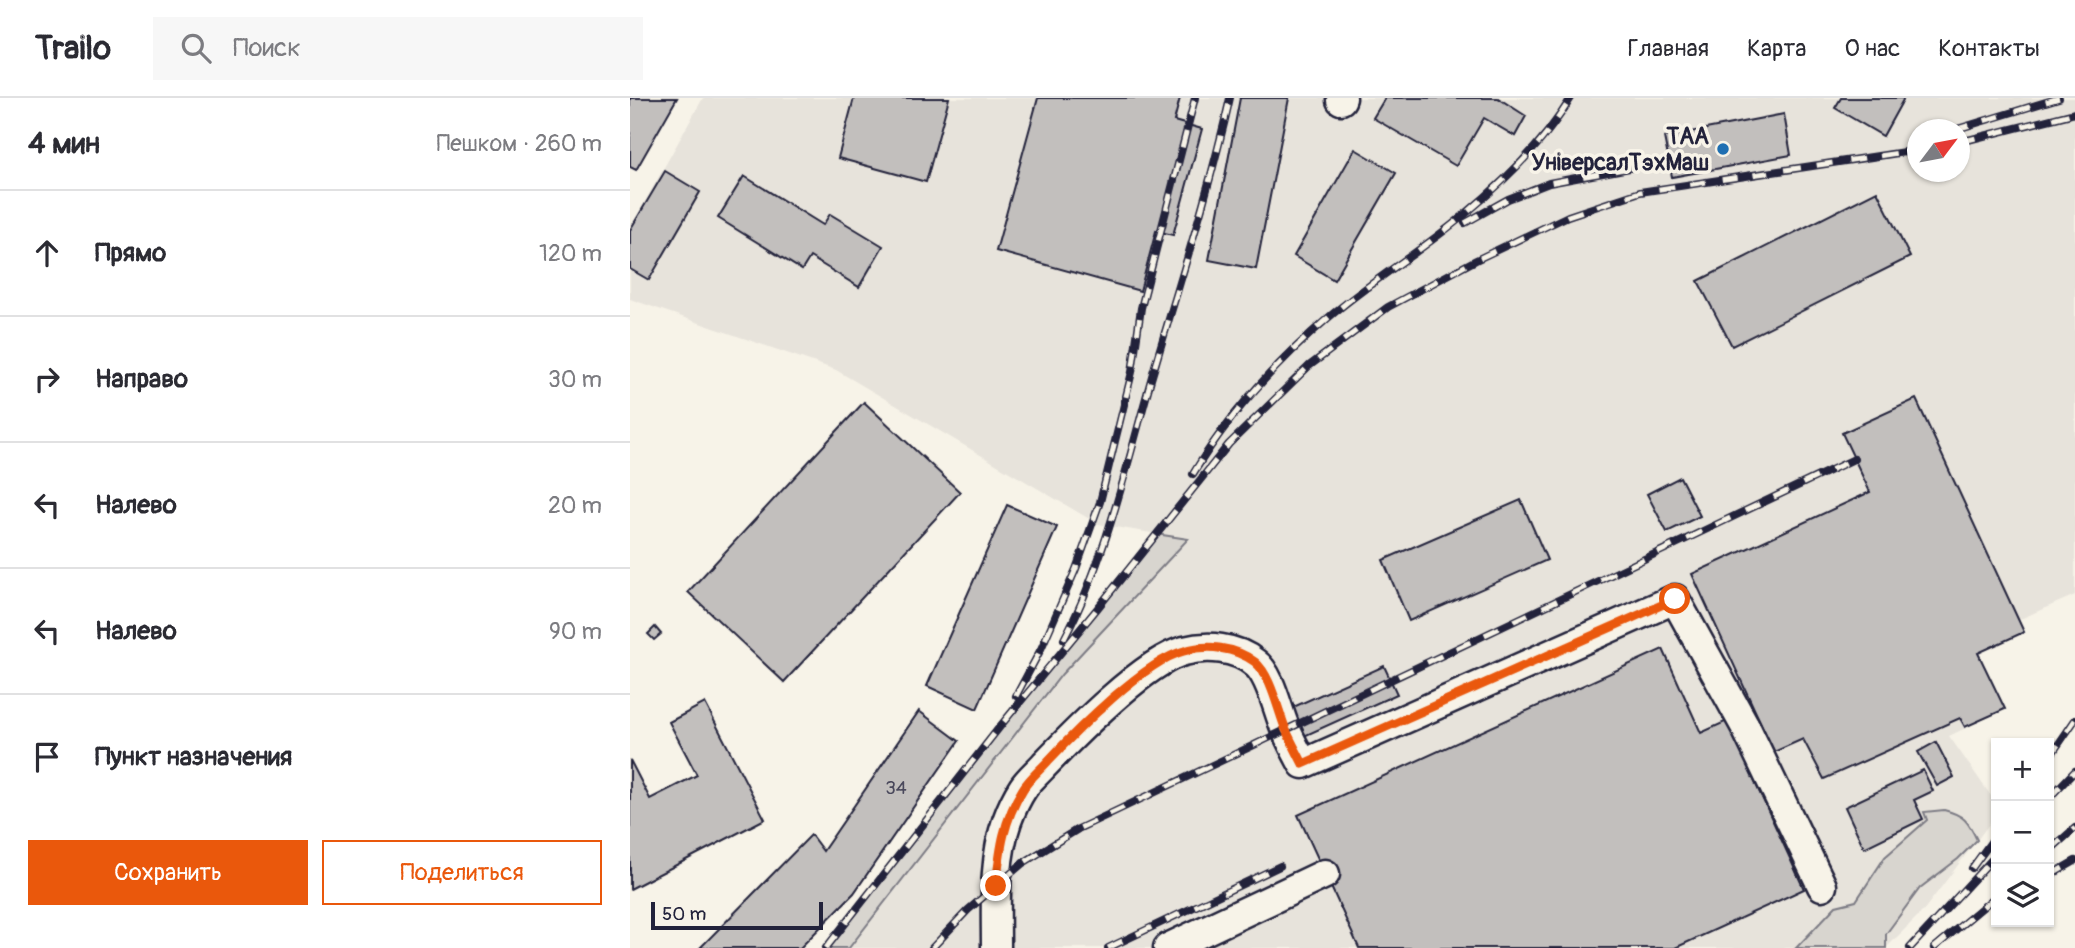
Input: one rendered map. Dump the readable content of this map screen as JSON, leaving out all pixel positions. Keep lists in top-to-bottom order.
{
  "places": ["ТАА УніверсалТэхМаш"],
  "house_numbers": ["34"],
  "scale_bar": "50 m",
  "north": "top right",
  "page": {
    "header": "Trailo",
    "search": "Поиск",
    "nav": [
      "Главная",
      "Карта",
      "О нас",
      "Контакты"
    ],
    "heading": ["4 мин", "Пешком · 260 m"],
    "list": [
      ["Прямо", "120 m"],
      ["Направо", "30 m"],
      ["Налево", "20 m"],
      ["Налево", "90 m"],
      "Пункт назначения"
    ],
    "map_buttons": ["+", "−"],
    "buttons": ["Сохранить", "Поделиться"],
    "scale": "50 m"
  }
}
